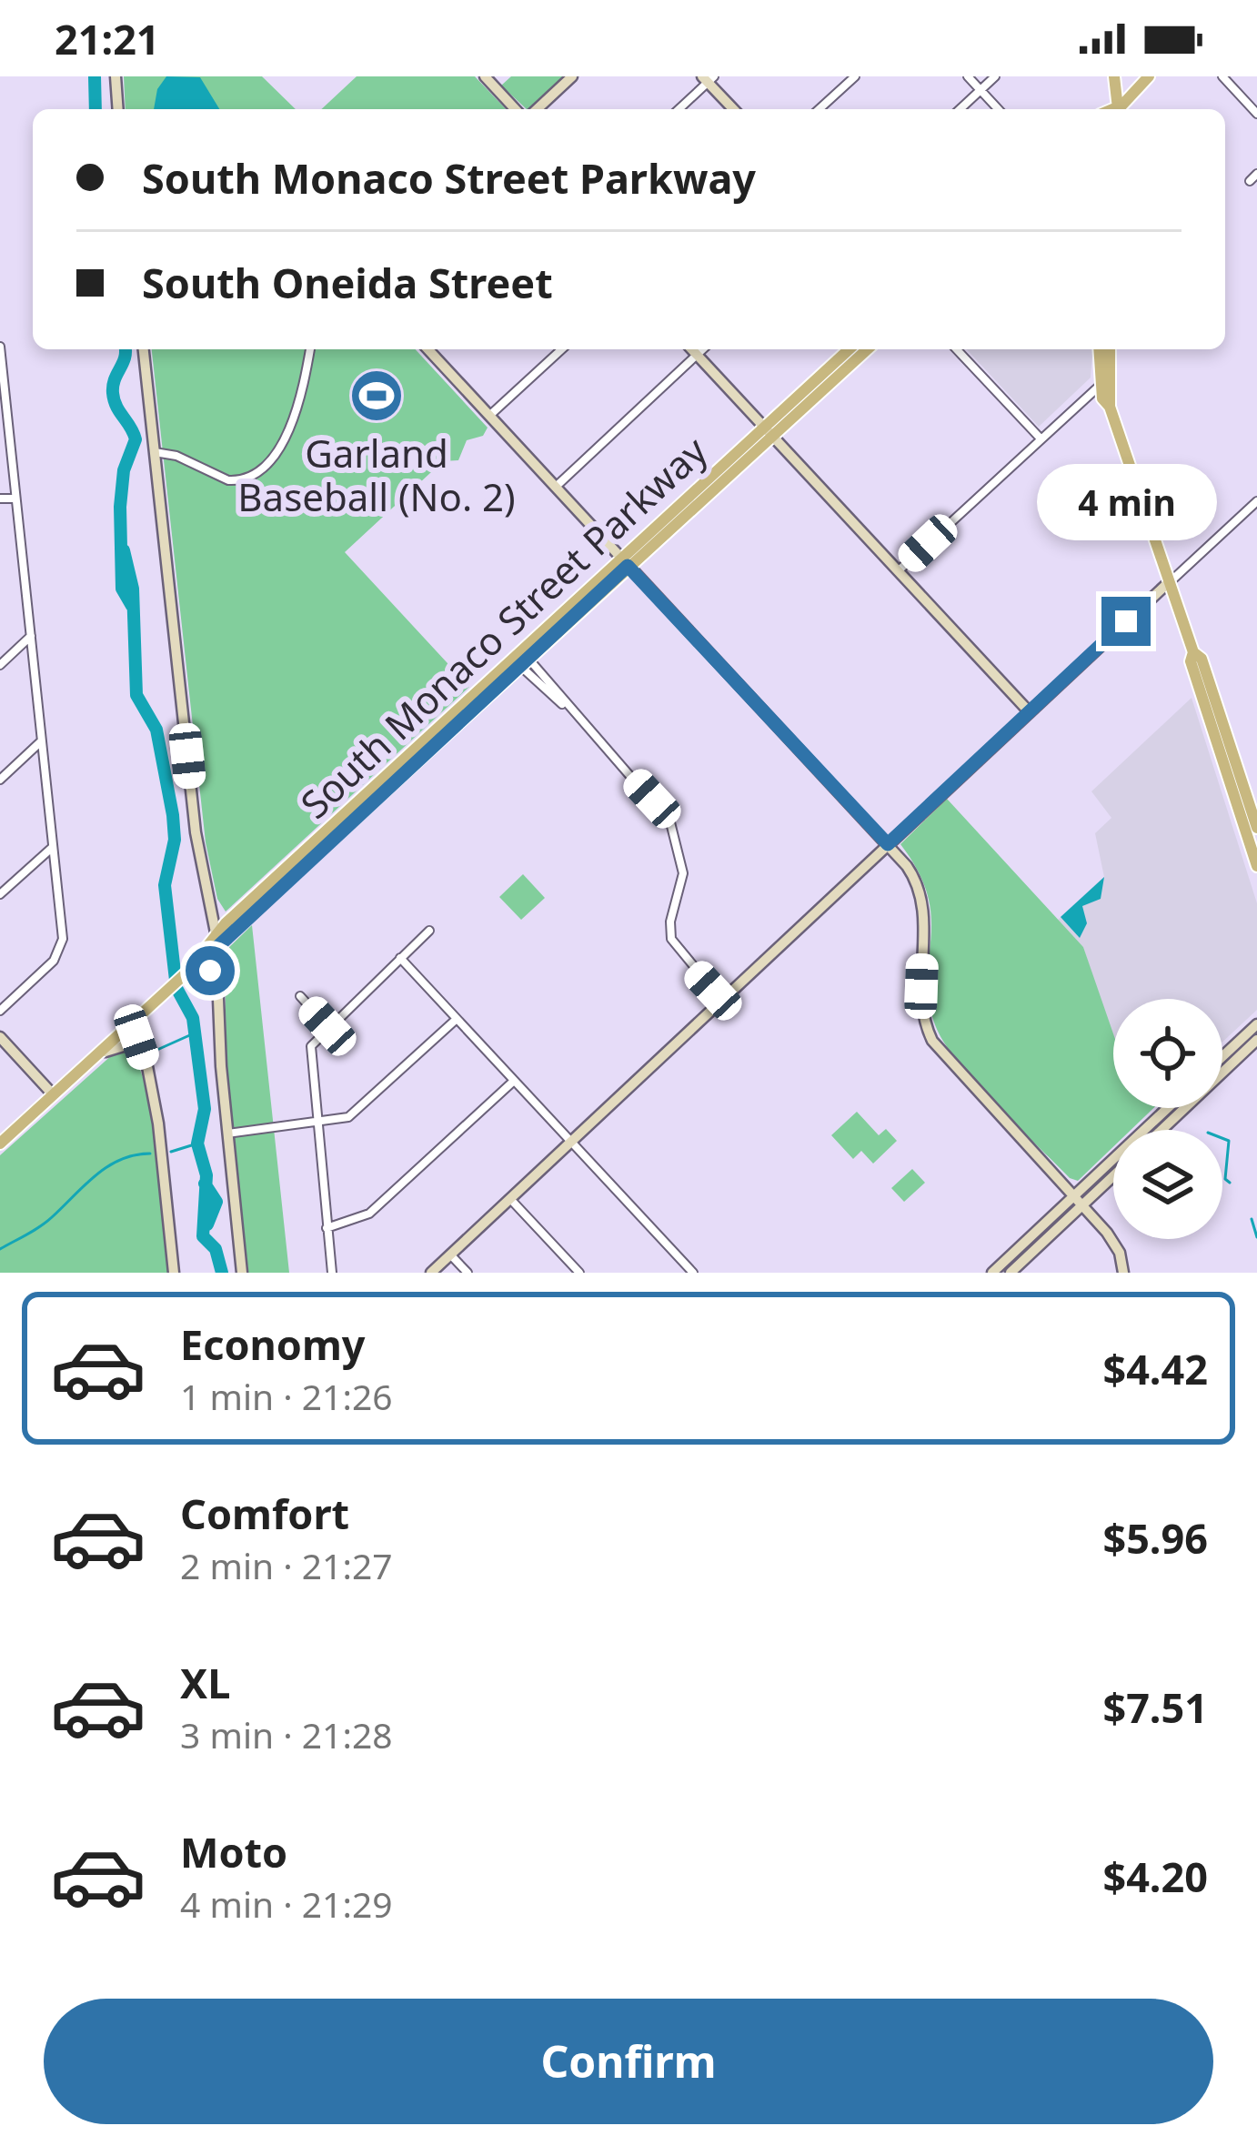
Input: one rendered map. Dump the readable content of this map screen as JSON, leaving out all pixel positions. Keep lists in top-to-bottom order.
{
  "streets": {
    "main road": ["South Monaco Street Parkway"]
  },
  "places": {
    "sports": ["Garland Baseball (No. 2)"]
  },
  "page": {
    "status": "21:21",
    "banner": ["South Monaco Street Parkway", "South Oneida Street"],
    "bubble": "4 min",
    "list": [
      {
        "name": "Economy",
        "note": "1 min · 21:26",
        "value": "$4.42"
      },
      {
        "name": "Comfort",
        "note": "2 min · 21:27",
        "value": "$5.96"
      },
      {
        "name": "XL",
        "note": "3 min · 21:28",
        "value": "$7.51"
      },
      {
        "name": "Moto",
        "note": "4 min · 21:29",
        "value": "$4.20"
      }
    ],
    "buttons": "Confirm"
  }
}
